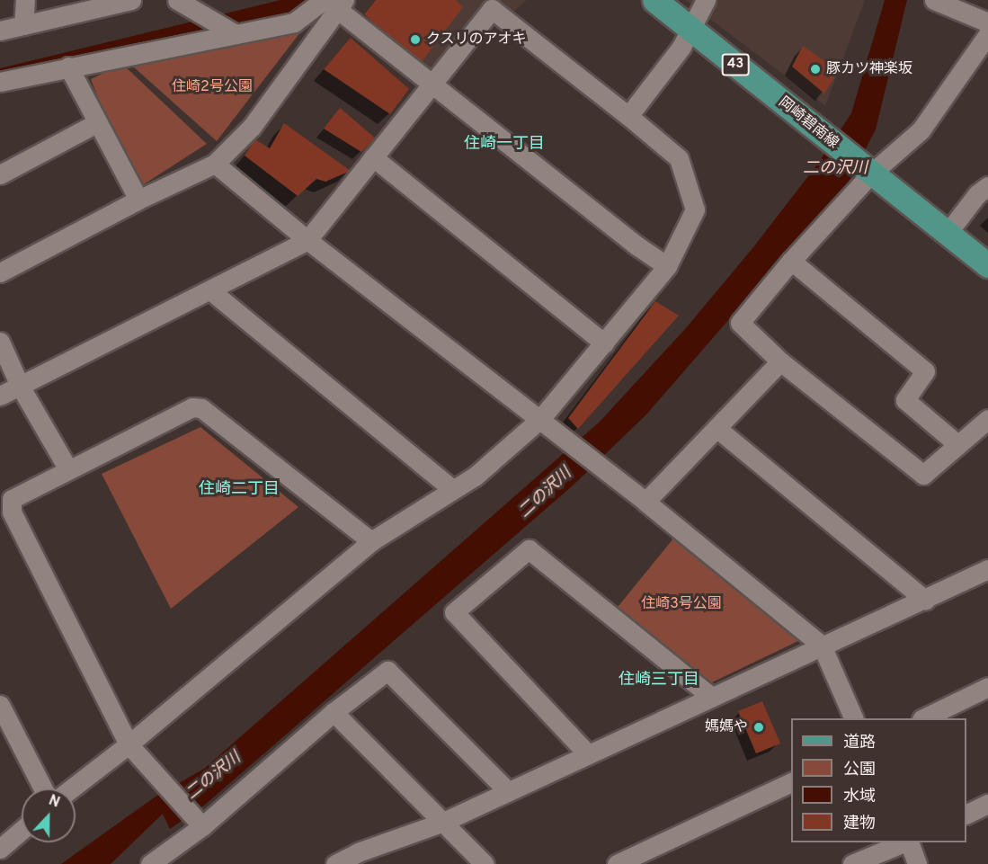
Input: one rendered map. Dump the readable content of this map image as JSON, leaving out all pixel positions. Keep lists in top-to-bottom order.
{
  "streets": {
    "main road": ["43", "岡崎碧南線"]
  },
  "districts": ["住崎一丁目", "住崎二丁目", "住崎三丁目"],
  "water": ["二の沢川"],
  "parks": ["住崎2号公園", "住崎3号公園"],
  "places": ["クスリのアオキ", "豚カツ神楽坂", "媽媽や"],
  "legend": [
    "道路",
    "公園",
    "水域",
    "建物"
  ],
  "north": "top"
}
